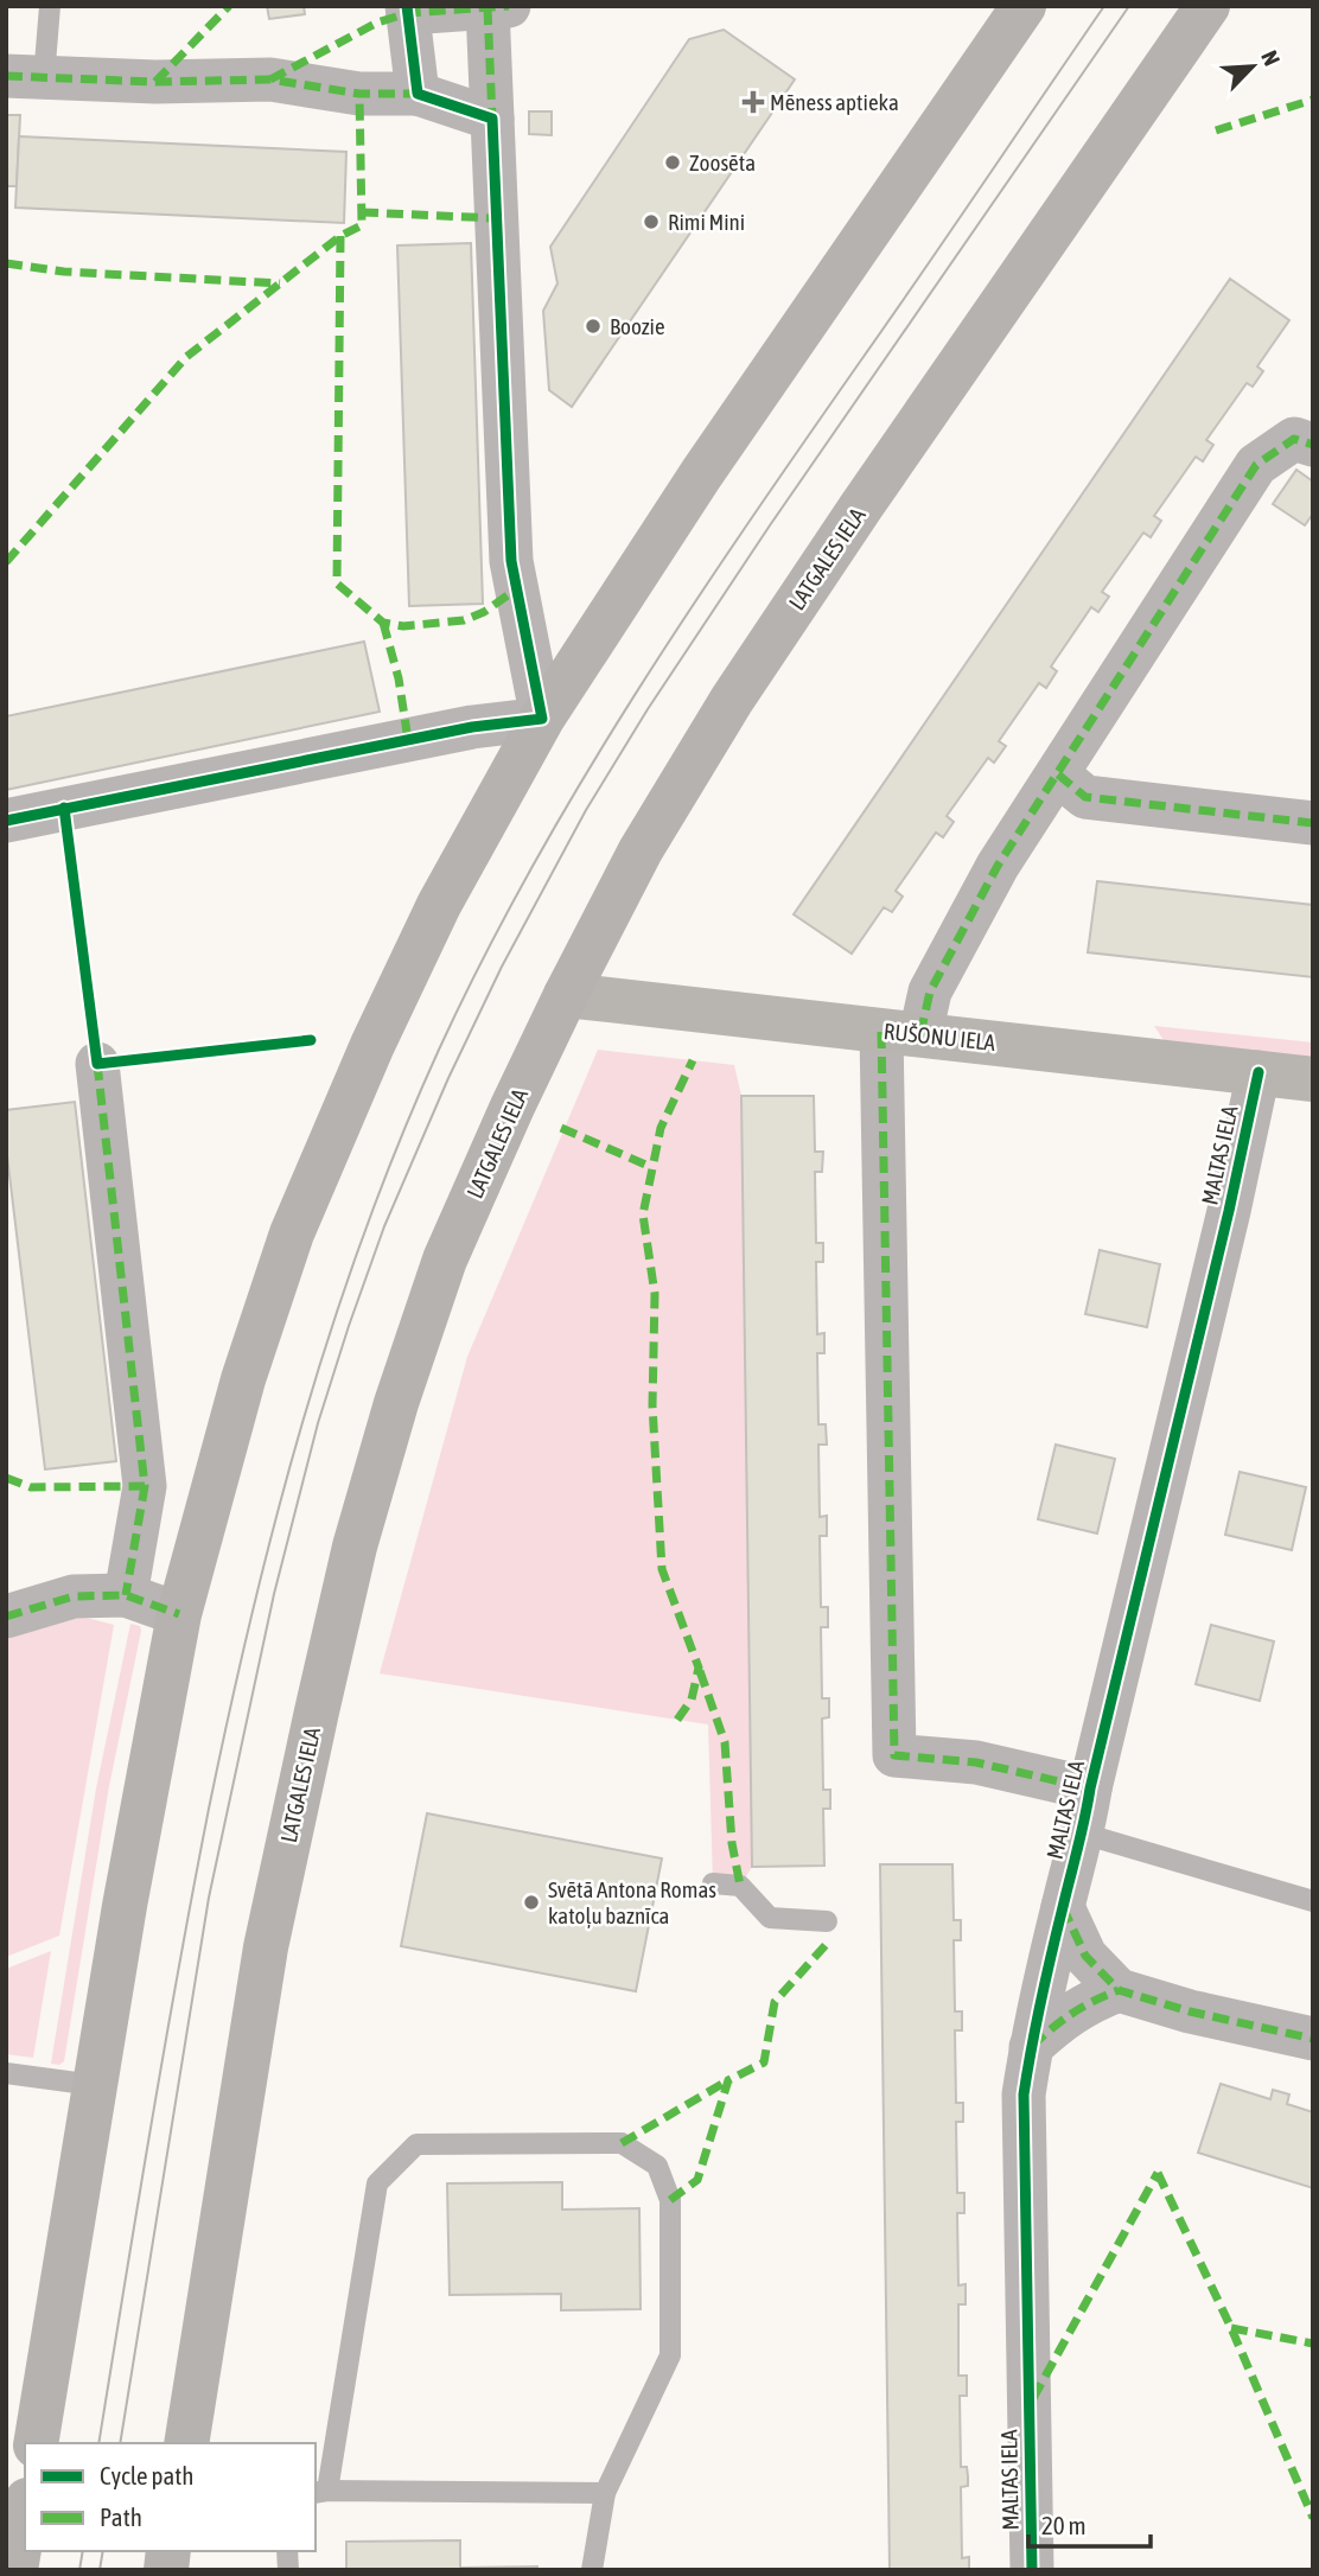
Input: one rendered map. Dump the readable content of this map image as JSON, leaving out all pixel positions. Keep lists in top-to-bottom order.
{
  "streets": {
    "highway": ["LATGALES IELA"],
    "street": ["RUŠONU IELA", "MALTAS IELA"]
  },
  "crossings": [
    ["LATGALES IELA", "RUŠONU IELA"],
    ["RUŠONU IELA", "MALTAS IELA"]
  ],
  "places": {
    "health": ["Mēness aptieka"],
    "other": [
      "Zoosēta",
      "Rimi Mini",
      "Boozie",
      "Svētā Antona Romas katoļu baznīca"
    ]
  },
  "legend": ["Cycle path", "Path"],
  "scale_bar": "20 m",
  "north": "top right"
}
